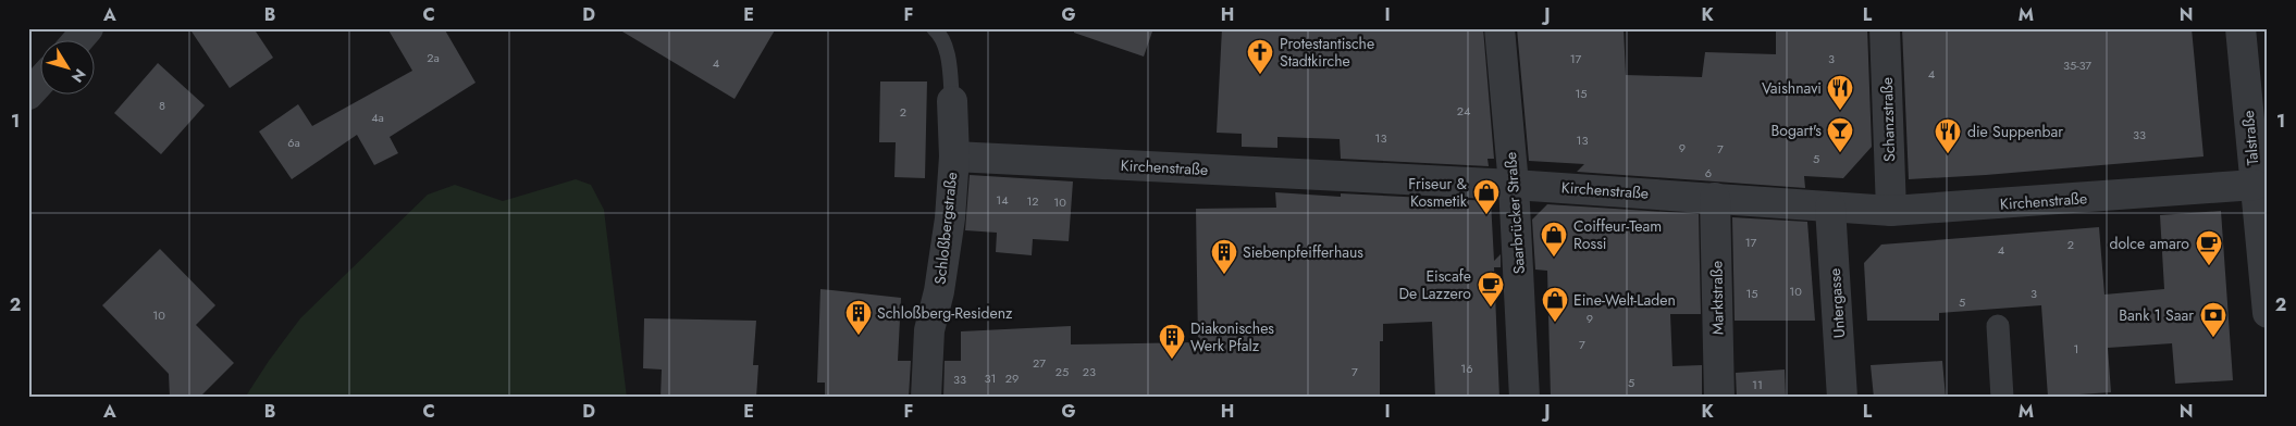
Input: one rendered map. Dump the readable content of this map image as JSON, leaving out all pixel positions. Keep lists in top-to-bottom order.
{
  "streets": {
    "street": [
      "Schanzstraße",
      "Talstraße",
      "Kirchenstraße",
      "Saarbrücker Straße",
      "Schloßbergstraße",
      "Marktstraße",
      "Untergasse"
    ]
  },
  "crossings": [
    ["Schanzstraße", "Kirchenstraße"],
    ["Talstraße", "Kirchenstraße"],
    ["Kirchenstraße", "Saarbrücker Straße"],
    ["Kirchenstraße", "Schloßbergstraße"],
    ["Kirchenstraße", "Marktstraße"],
    ["Kirchenstraße", "Untergasse"]
  ],
  "places": {
    "church": ["Protestantische Stadtkirche"],
    "restaurant": ["Vaishnavi", "die Suppenbar"],
    "bar": ["Bogart's"],
    "shop": ["Friseur & Kosmetik", "Coiffeur-Team Rossi", "Eine-Welt-Laden"],
    "cafe": ["dolce amaro", "Eiscafe De Lazzero"],
    "building": ["Siebenpfeifferhaus", "Schloßberg-Residenz", "Diakonisches Werk Pfalz"],
    "bank": ["Bank 1 Saar"]
  },
  "house_numbers": [
    "2a",
    "17",
    "3",
    "4",
    "35-37",
    "4",
    "15",
    "8",
    "24",
    "2",
    "4a",
    "33",
    "13",
    "13",
    "6a",
    "9",
    "7",
    "5",
    "6",
    "14",
    "12",
    "10",
    "17",
    "2",
    "4",
    "10",
    "15",
    "3",
    "5",
    "10",
    "9",
    "7",
    "1",
    "27",
    "16",
    "25",
    "23",
    "7",
    "31",
    "29",
    "33",
    "5",
    "11"
  ],
  "north": "bottom right",
  "grid": {
    "columns": [
      "A",
      "B",
      "C",
      "D",
      "E",
      "F",
      "G",
      "H",
      "I",
      "J",
      "K",
      "L",
      "M",
      "N"
    ],
    "rows": ["1", "2"]
  }
}
